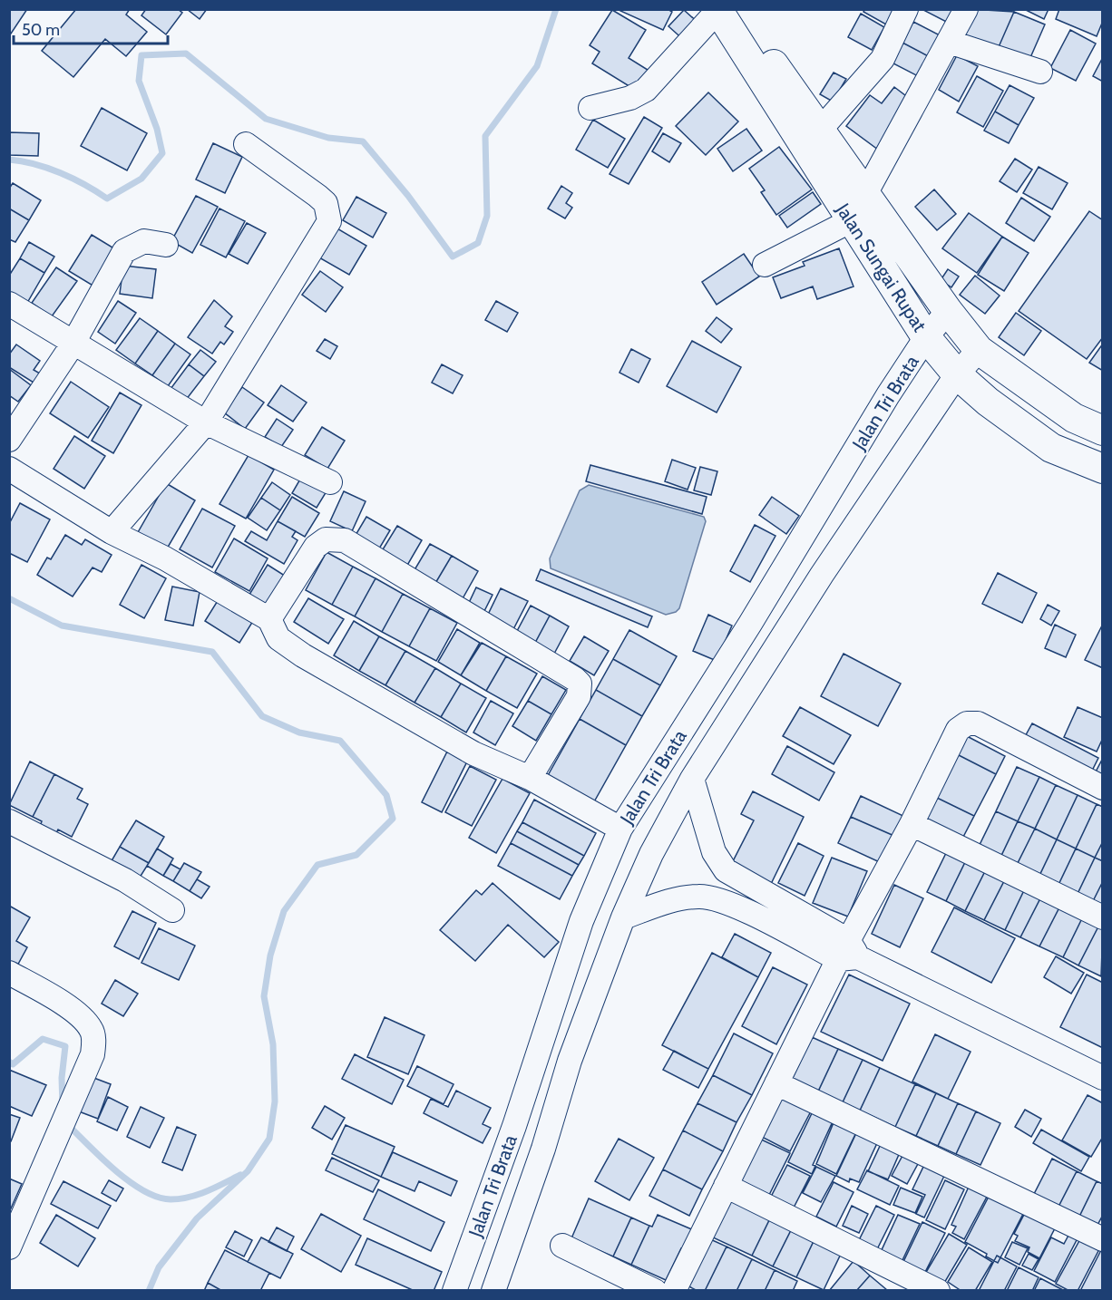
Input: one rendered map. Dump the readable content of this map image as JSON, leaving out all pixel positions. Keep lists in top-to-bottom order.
{
  "streets": {
    "main road": ["Jalan Sungai Rupat"],
    "street": ["Jalan Tri Brata"]
  },
  "crossings": [
    ["Jalan Sungai Rupat", "Jalan Tri Brata"]
  ],
  "scale_bar": "50 m"
}
